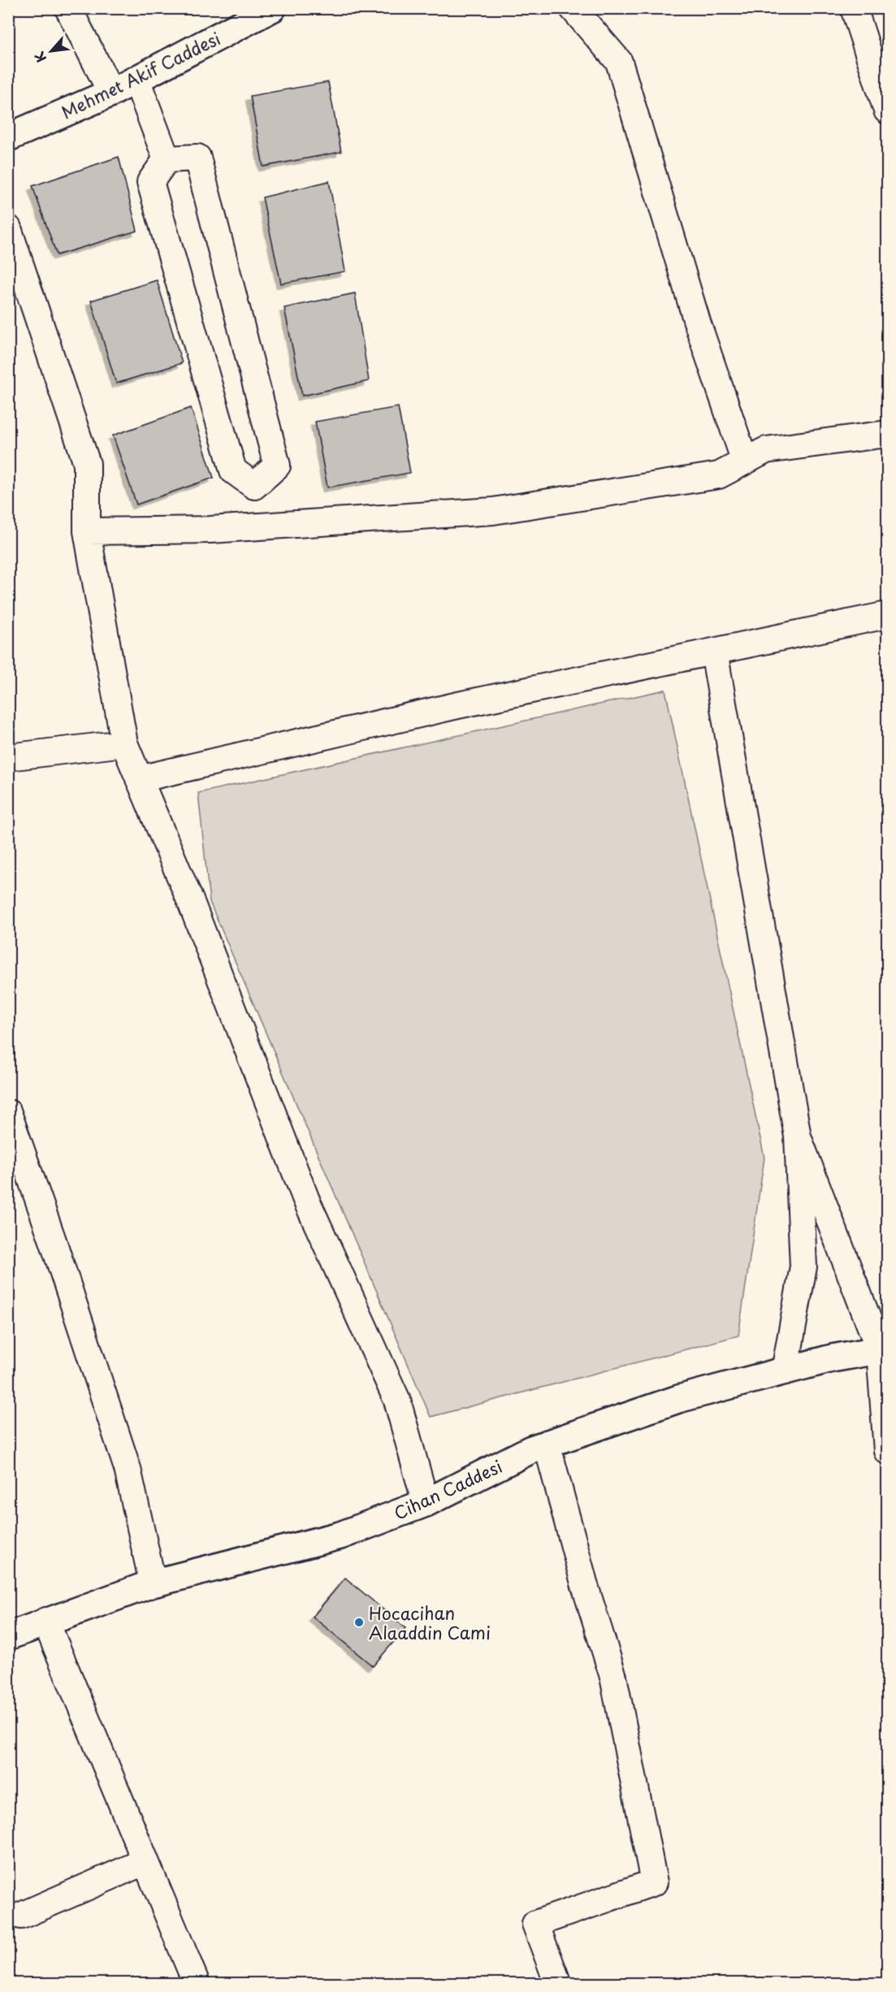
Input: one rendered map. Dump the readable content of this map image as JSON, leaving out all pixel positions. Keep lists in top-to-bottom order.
{
  "streets": {
    "street": ["Mehmet Akif Caddesi", "Cihan Caddesi"]
  },
  "places": ["Hocacihan Alaaddin Cami"],
  "north": "bottom left"
}
